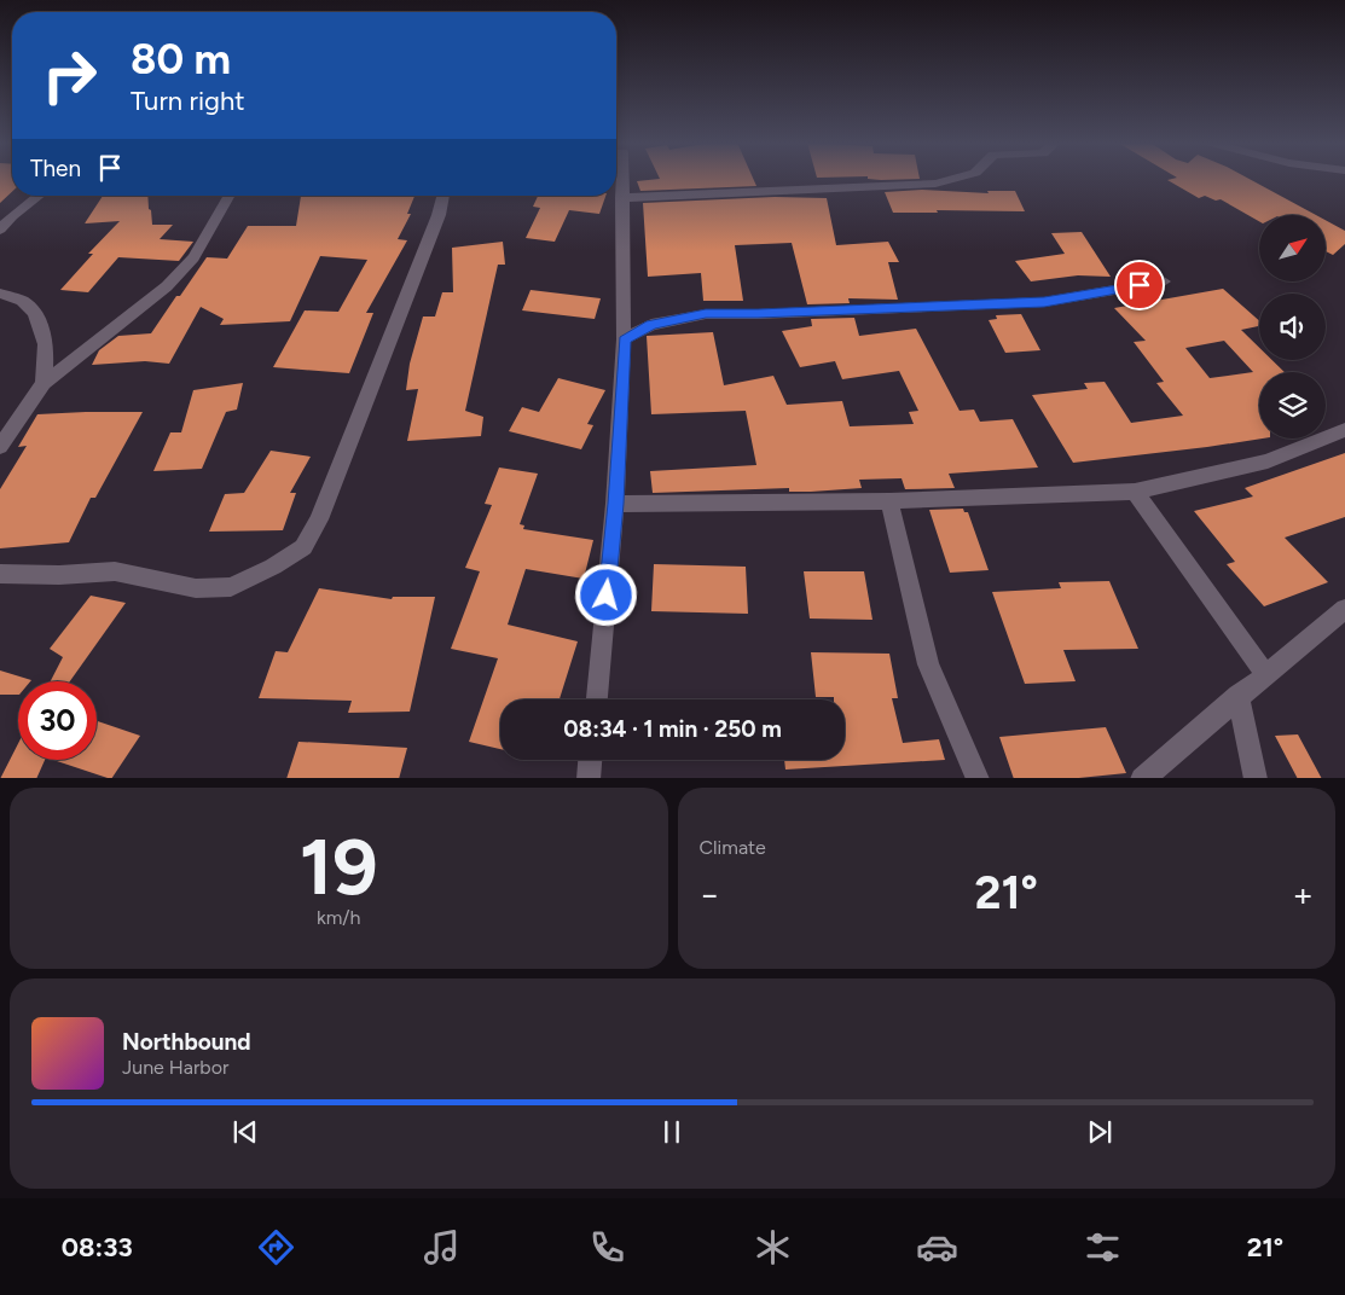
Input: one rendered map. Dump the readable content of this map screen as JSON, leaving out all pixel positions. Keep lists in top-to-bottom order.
{
  "north": "top right",
  "page": {
    "turn": ["80 m", "Turn right"],
    "then": "Then",
    "limit": "30",
    "trip": "08:34 · 1 min · 250 m",
    "tile": [
      ["19", "km/h"],
      "Climate"
    ],
    "heat": ["−", "21°", "+"],
    "song": ["Northbound", "June Harbor"],
    "tabs": ["08:33", "21°"]
  }
}
